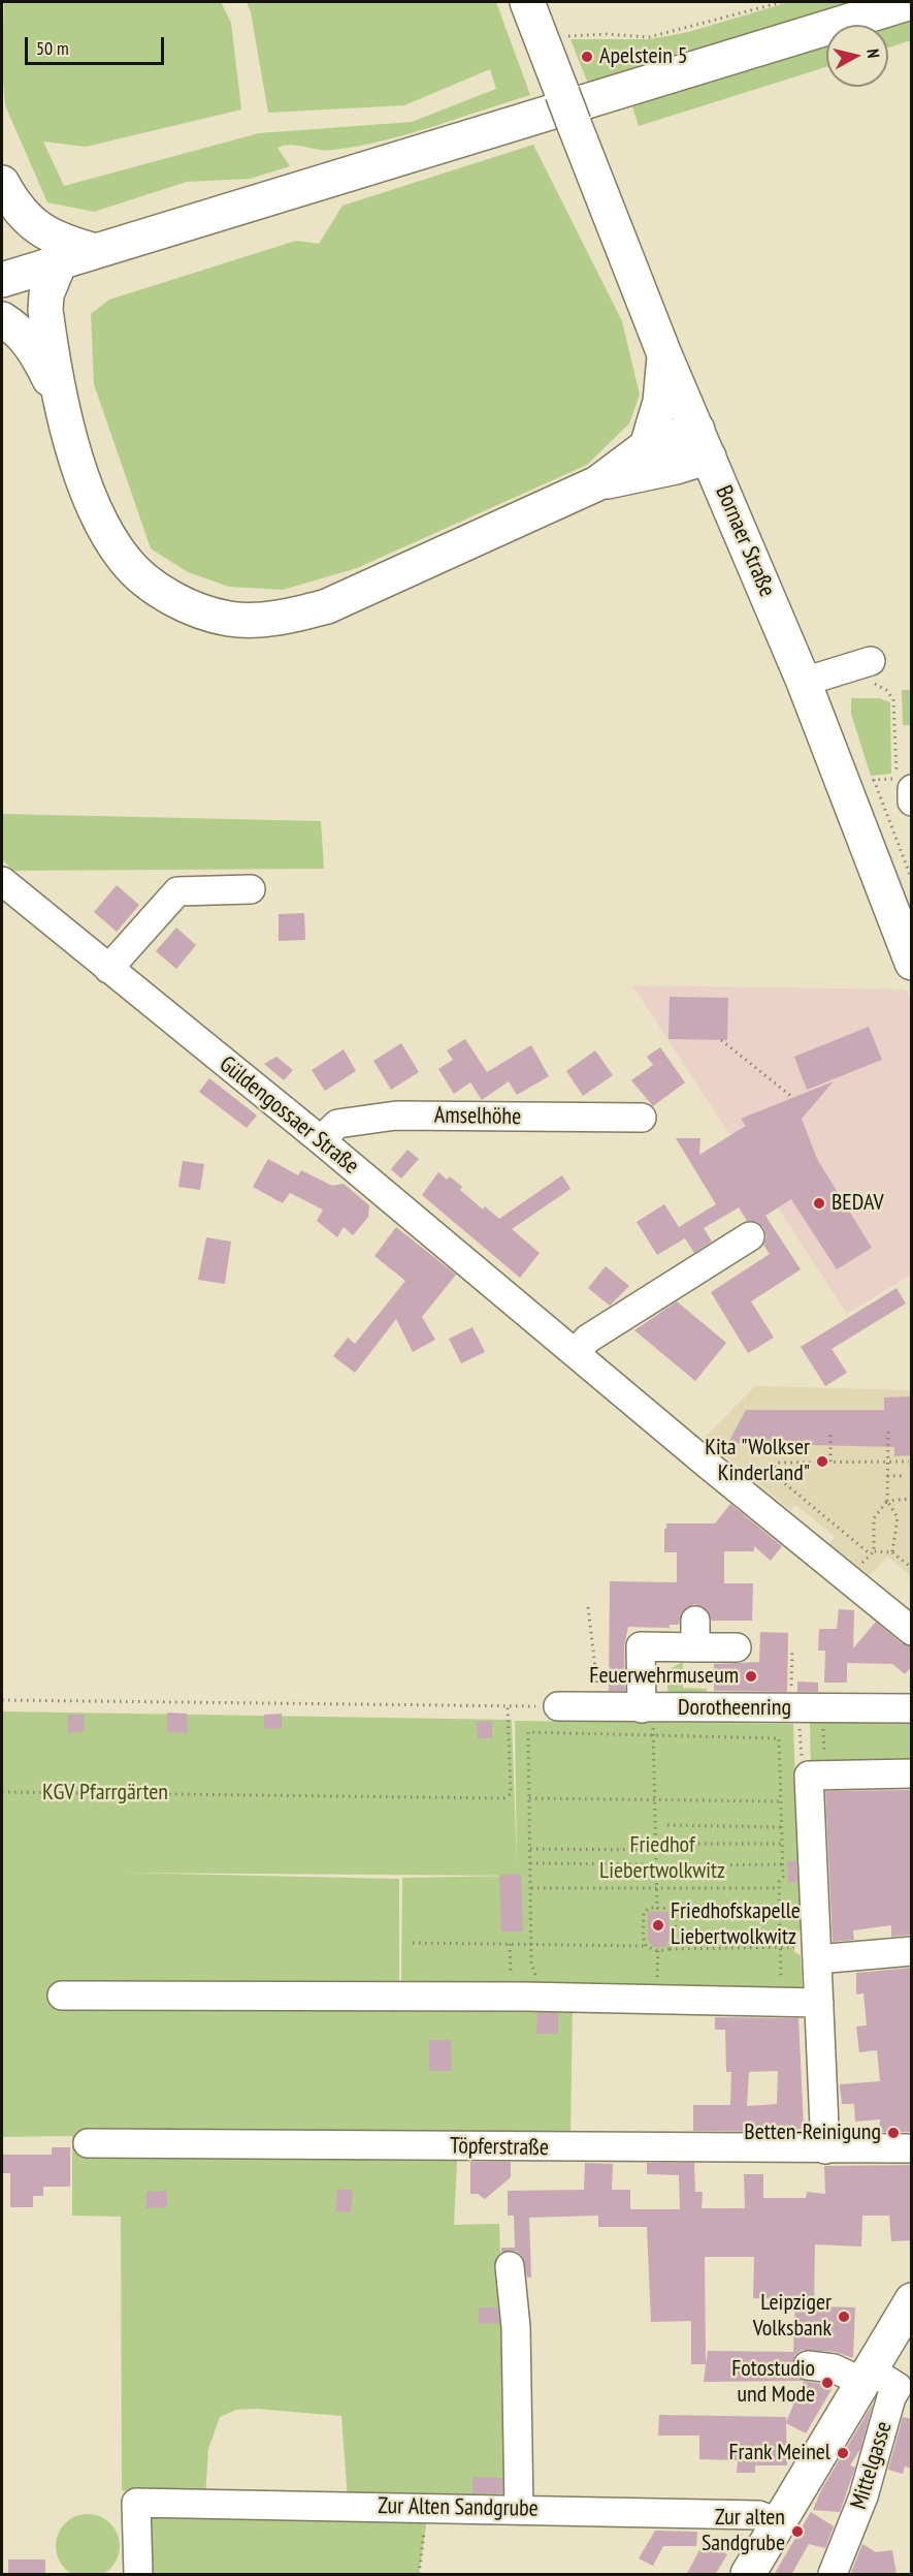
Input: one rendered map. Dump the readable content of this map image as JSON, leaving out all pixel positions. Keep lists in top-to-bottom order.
{
  "streets": {
    "main road": ["Bornaer Straße"],
    "street": [
      "Güldengossaer Straße",
      "Amselhöhe",
      "Dorotheenring",
      "Töpferstraße",
      "Mittelgasse",
      "Zur Alten Sandgrube"
    ]
  },
  "crossings": [
    ["Güldengossaer Straße", "Amselhöhe"]
  ],
  "parks": ["KGV Pfarrgärten", "Friedhof Liebertwolkwitz"],
  "places": [
    "Apelstein 5",
    "BEDAV",
    "Kita \"Wolkser Kinderland\"",
    "Feuerwehrmuseum",
    "Friedhofskapelle Liebertwolkwitz",
    "Betten-Reinigung",
    "Leipziger Volksbank",
    "Fotostudio und Mode",
    "Frank Meinel",
    "Zur alten Sandgrube"
  ],
  "scale_bar": "50 m",
  "north": "right"
}
